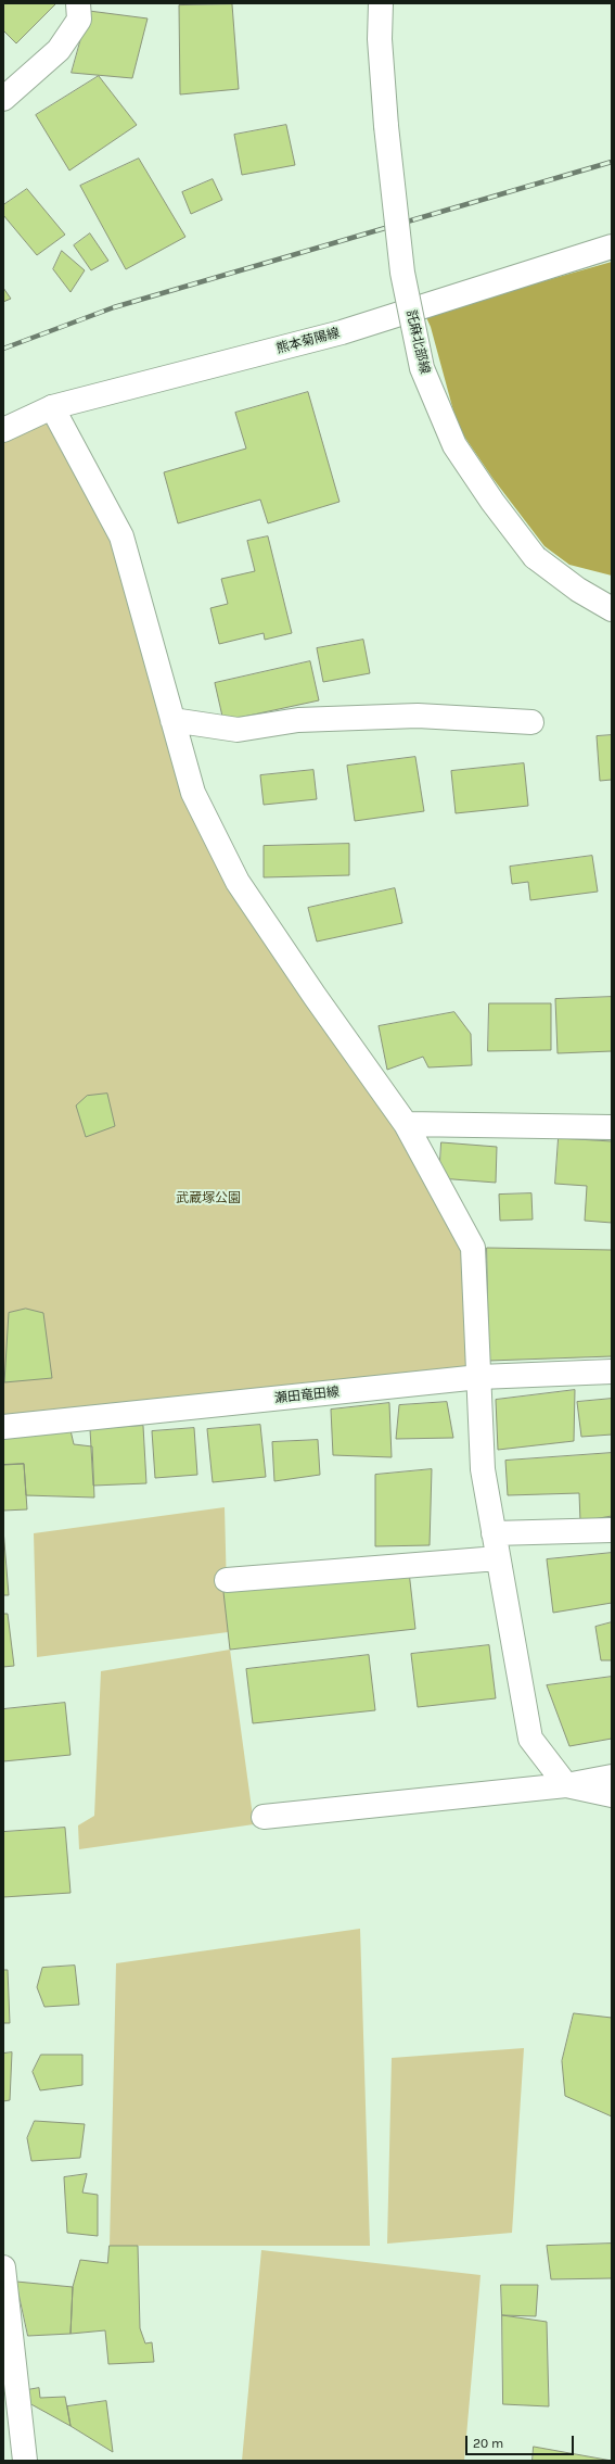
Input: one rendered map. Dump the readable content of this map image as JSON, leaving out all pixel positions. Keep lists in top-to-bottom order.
{
  "streets": {
    "street": ["熊本菊陽線", "託麻北部線", "瀬田竜田線"]
  },
  "parks": ["武蔵塚公園"],
  "scale_bar": "20 m"
}
